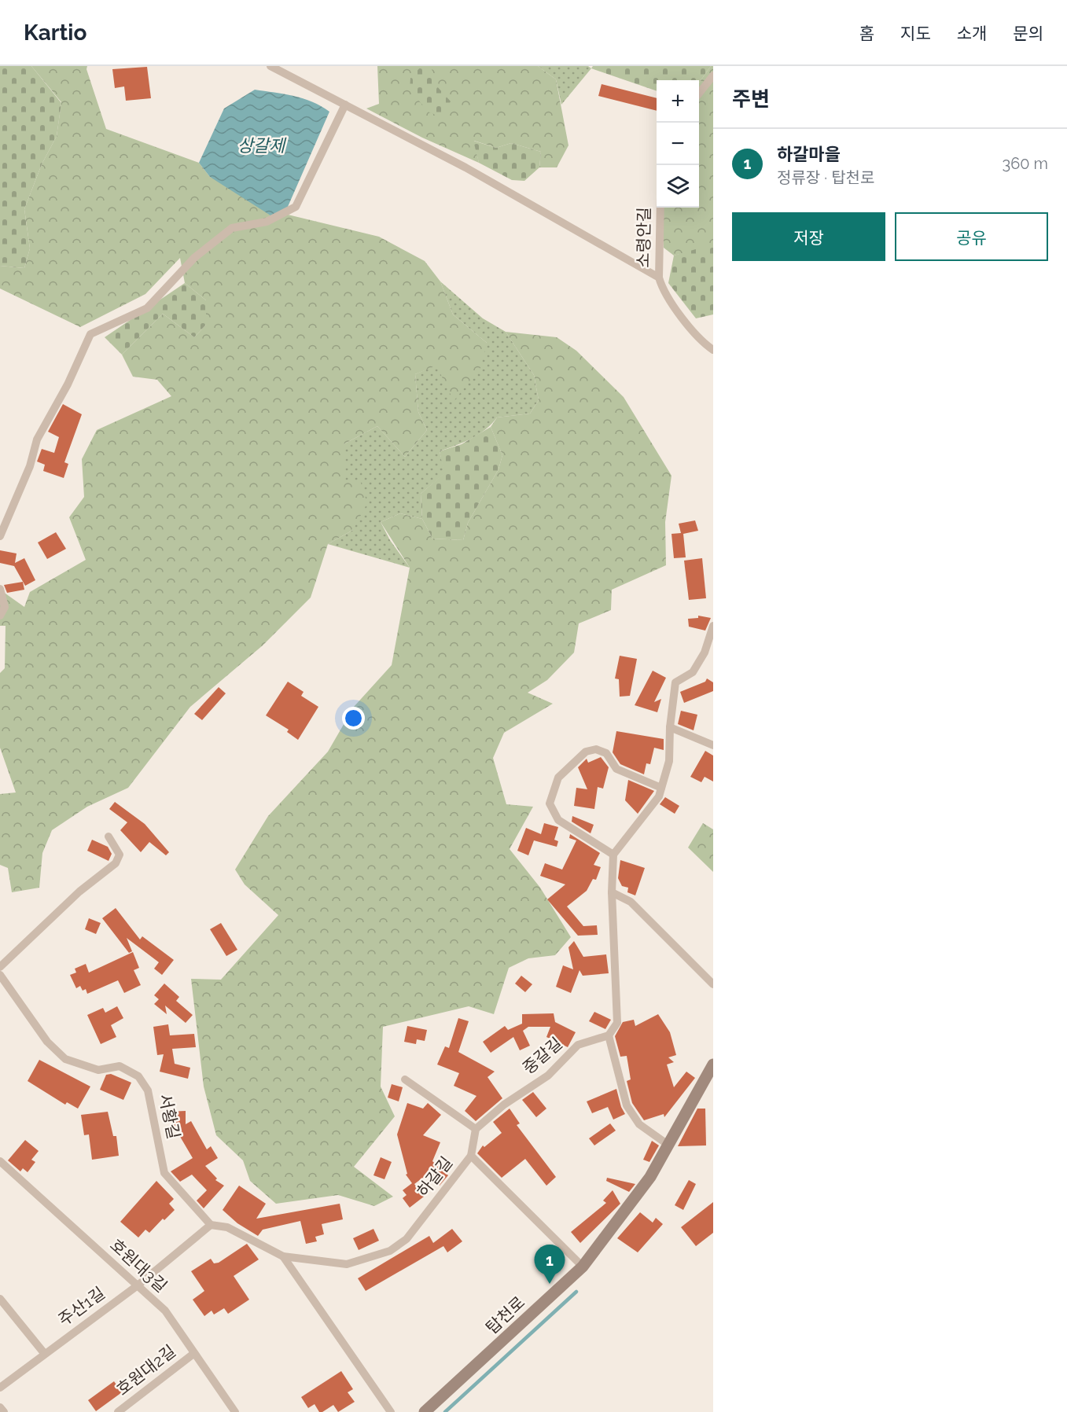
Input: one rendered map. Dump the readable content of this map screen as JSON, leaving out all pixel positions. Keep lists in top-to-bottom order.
{
  "streets": {
    "main road": ["탑천로"],
    "street": [
      "소령안길",
      "중갈길",
      "서황길",
      "하갈길",
      "호원대3길",
      "주산1길",
      "호원대2길"
    ]
  },
  "crossings": [
    ["서황길", "주산1길"],
    ["하갈길", "탑천로"],
    ["호원대3길", "주산1길"],
    ["호원대3길", "호원대2길"]
  ],
  "water": ["상갈제"],
  "page": {
    "header": "Kartio",
    "nav": [
      "홈",
      "지도",
      "소개",
      "문의"
    ],
    "heading": "주변",
    "map_buttons": ["+", "−"],
    "list": [
      {
        "mark": "1",
        "name": "하갈마을",
        "note": "정류장 · 탑천로",
        "value": "360 m"
      }
    ],
    "buttons": ["저장", "공유"],
    "pins": "1"
  }
}
